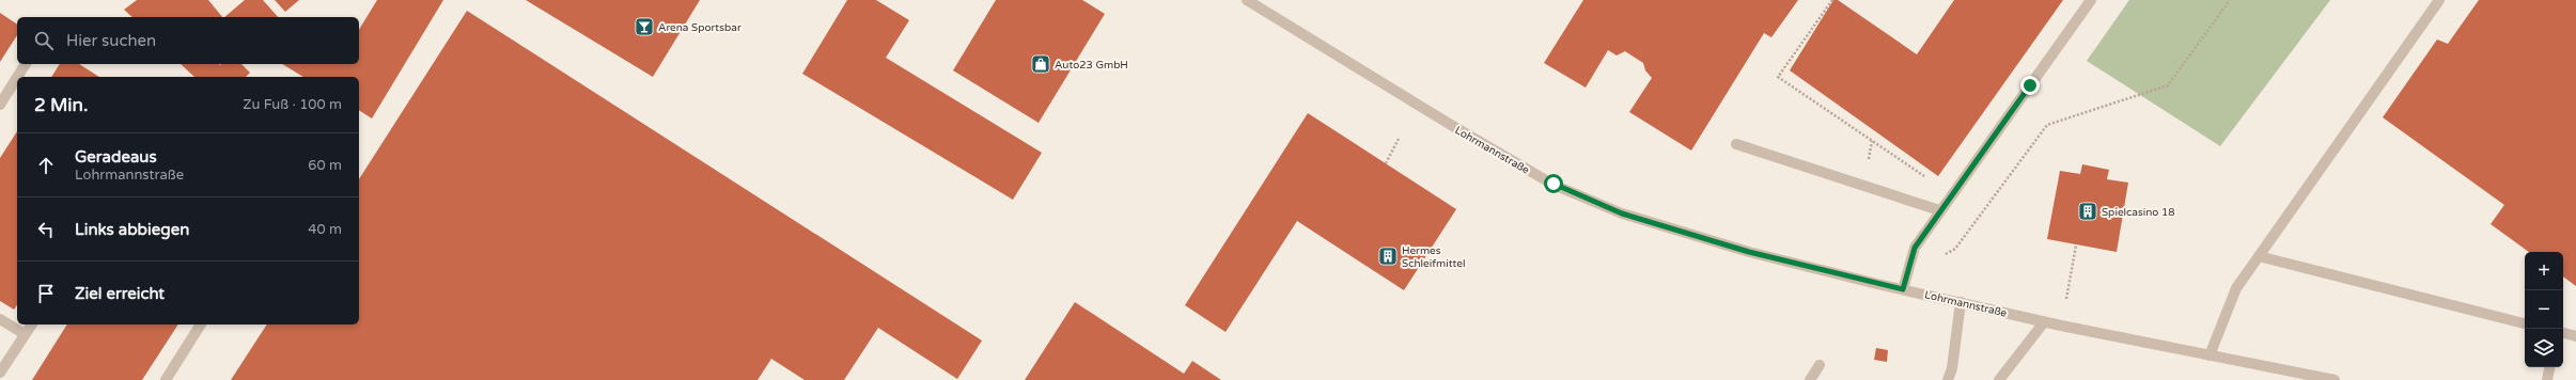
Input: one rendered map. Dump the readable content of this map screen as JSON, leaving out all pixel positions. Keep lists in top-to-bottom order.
{
  "streets": {
    "street": ["Lohrmannstraße"]
  },
  "places": {
    "bar": ["Arena Sportsbar"],
    "shop": ["Auto23 GmbH"],
    "building": ["Spielcasino 18", "Hermes Schleifmittel"]
  },
  "page": {
    "search": "Hier suchen",
    "heading": ["2 Min.", "Zu Fuß · 100 m"],
    "list": [
      ["Geradeaus", "Lohrmannstraße", "60 m"],
      ["Links abbiegen", "40 m"],
      "Ziel erreicht"
    ],
    "map_buttons": ["+", "−"]
  }
}
